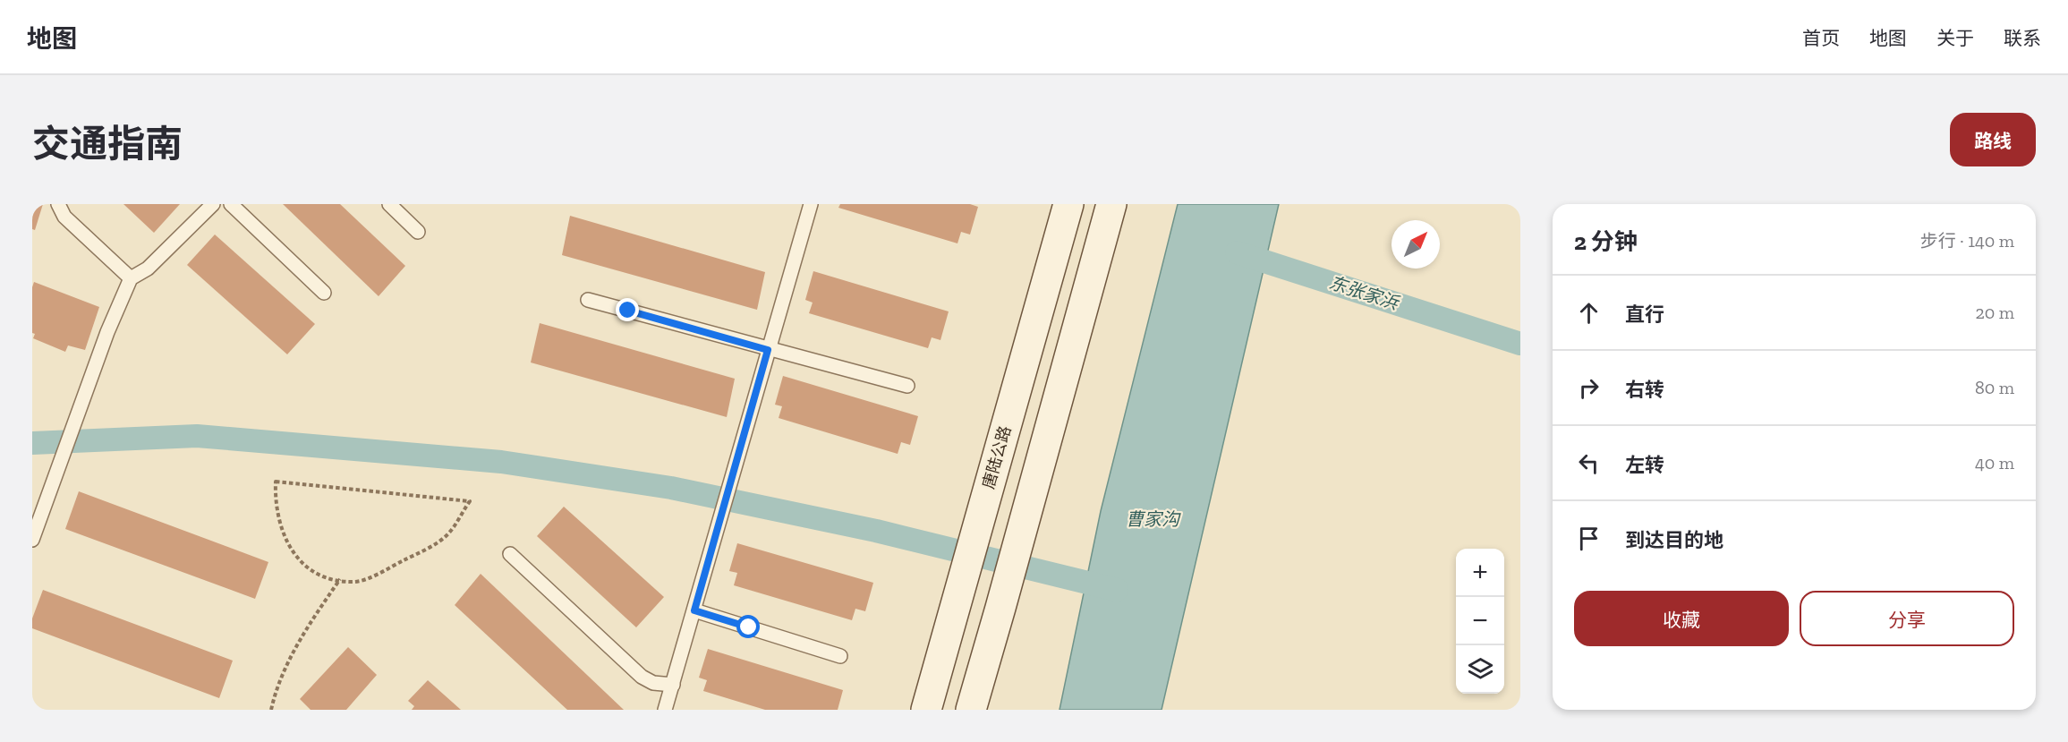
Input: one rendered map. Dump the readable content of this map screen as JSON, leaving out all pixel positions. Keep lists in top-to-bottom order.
{
  "streets": {
    "main road": ["唐陆公路"]
  },
  "water": ["东张家浜", "曹家沟"],
  "north": "top right",
  "page": {
    "header": "地图",
    "nav": [
      "首页",
      "地图",
      "关于",
      "联系"
    ],
    "title": "交通指南",
    "buttons": [
      "路线",
      ["收藏", "分享"]
    ],
    "heading": ["2 分钟", "步行 · 140 m"],
    "list": [
      ["直行", "20 m"],
      ["右转", "80 m"],
      ["左转", "40 m"],
      "到达目的地"
    ],
    "map_buttons": ["+", "−"]
  }
}
